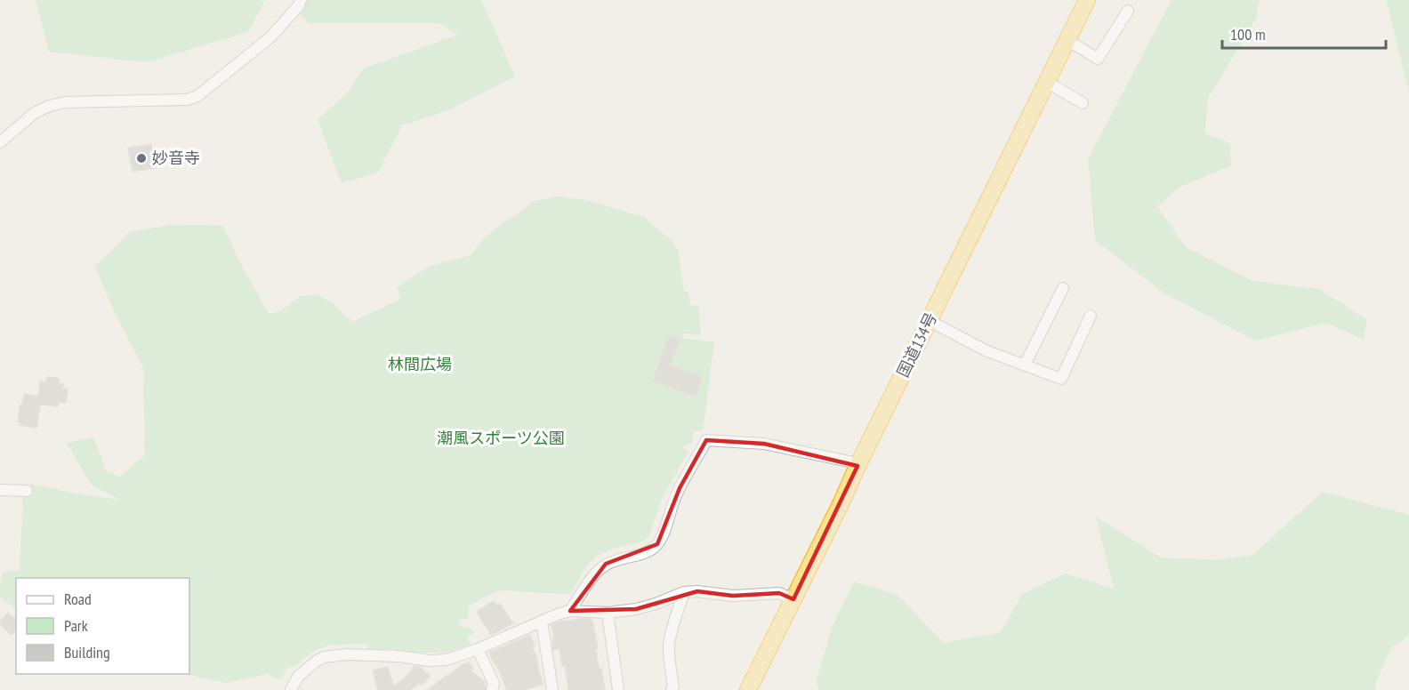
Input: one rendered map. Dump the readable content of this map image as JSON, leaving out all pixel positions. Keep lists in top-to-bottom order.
{
  "streets": {
    "highway": ["国道134号"]
  },
  "parks": ["林間広場", "潮風スポーツ公園"],
  "places": ["妙音寺"],
  "legend": ["Road", "Park", "Building"],
  "scale_bar": "100 m"
}
